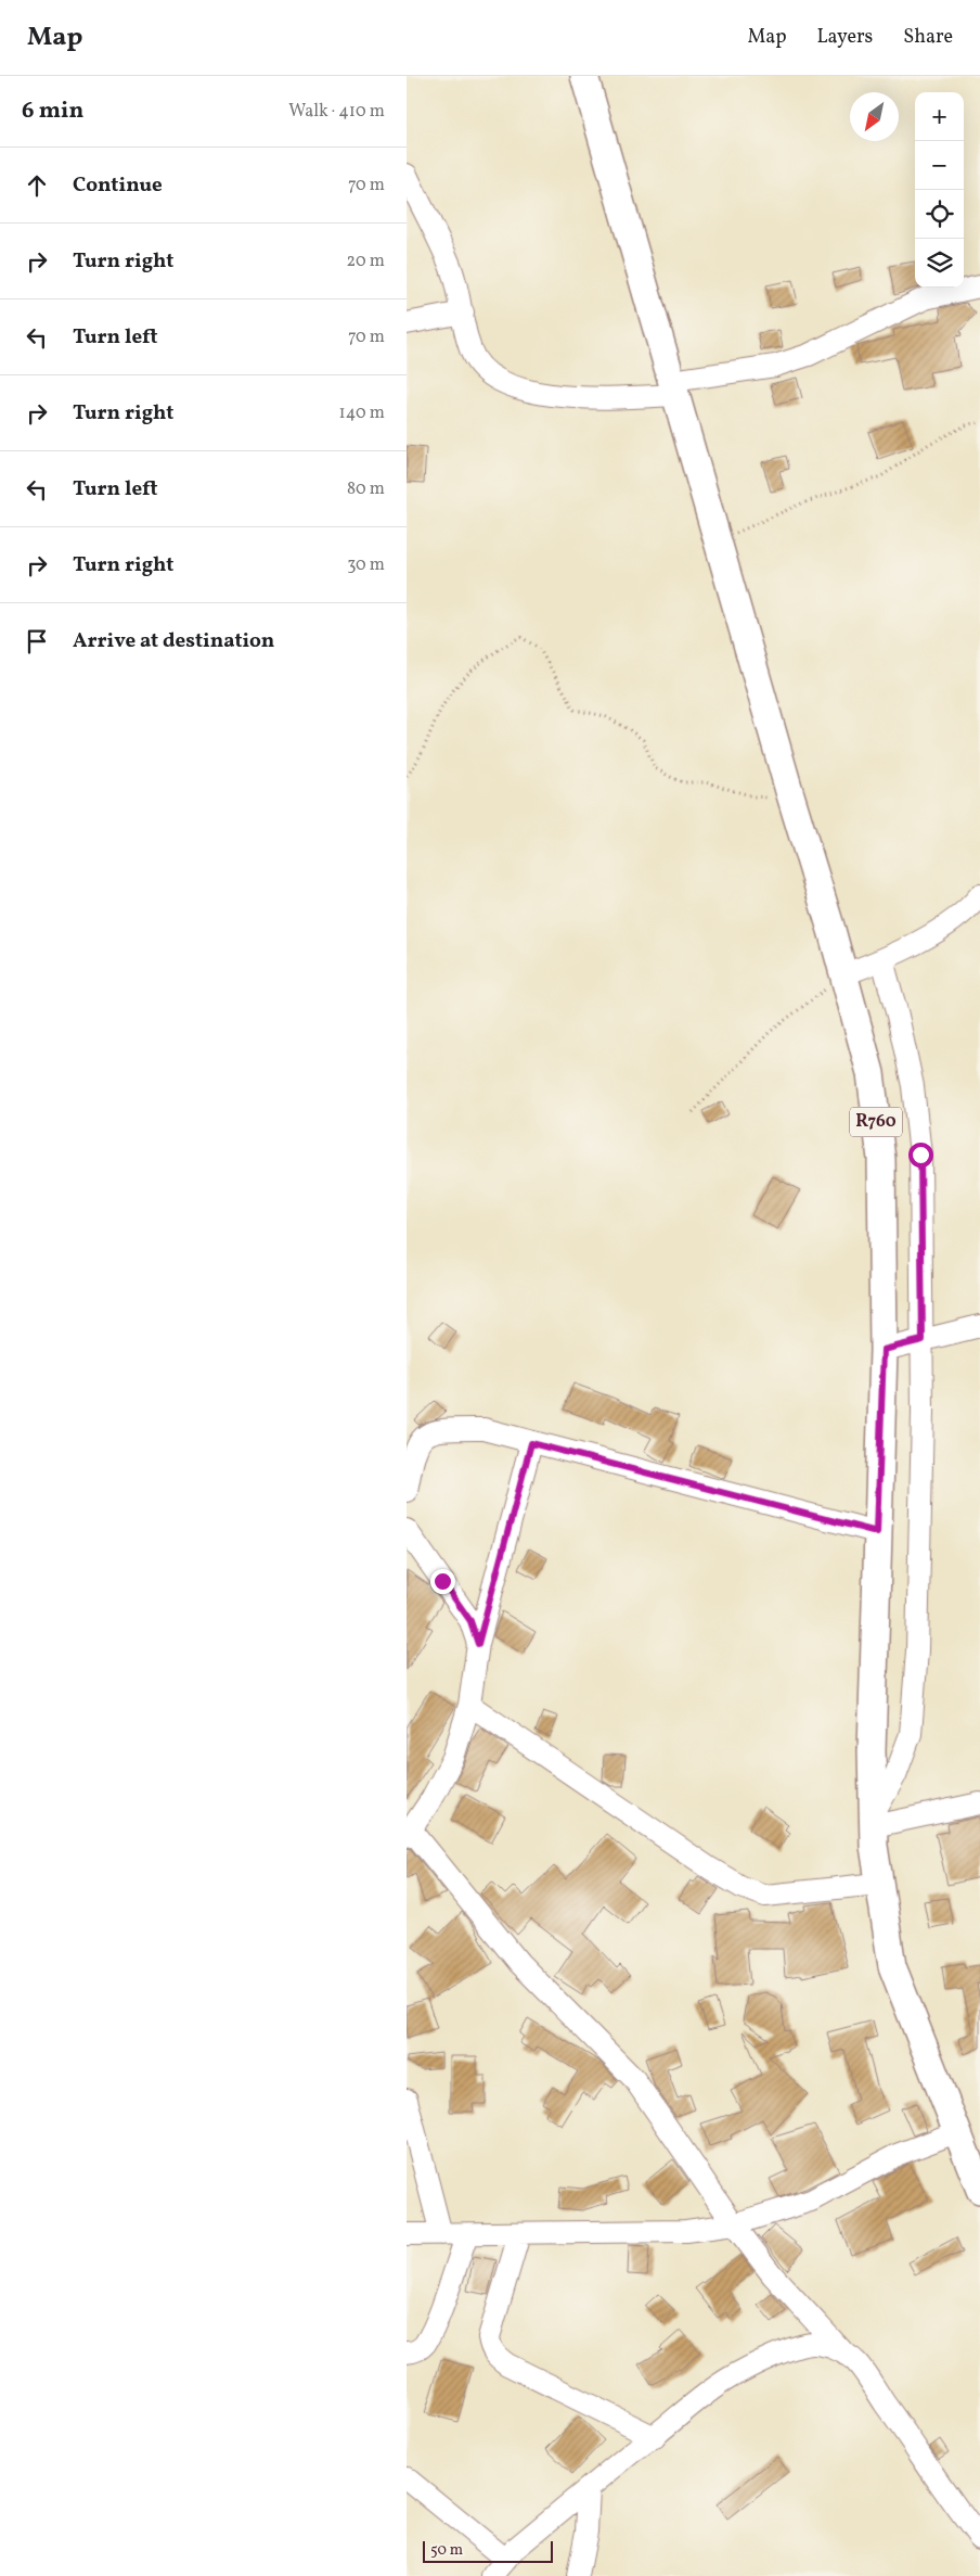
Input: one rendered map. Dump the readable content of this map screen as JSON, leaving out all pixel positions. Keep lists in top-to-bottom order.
{
  "streets": {
    "main road": ["R760"]
  },
  "scale_bar": "50 m",
  "north": "bottom left",
  "page": {
    "header": "Map",
    "nav": ["Map", "Layers", "Share"],
    "heading": ["6 min", "Walk · 410 m"],
    "map_buttons": ["+", "−"],
    "list": [
      ["Continue", "70 m"],
      ["Turn right", "20 m"],
      ["Turn left", "70 m"],
      ["Turn right", "140 m"],
      ["Turn left", "80 m"],
      ["Turn right", "30 m"],
      "Arrive at destination"
    ],
    "scale": "50 m"
  }
}
